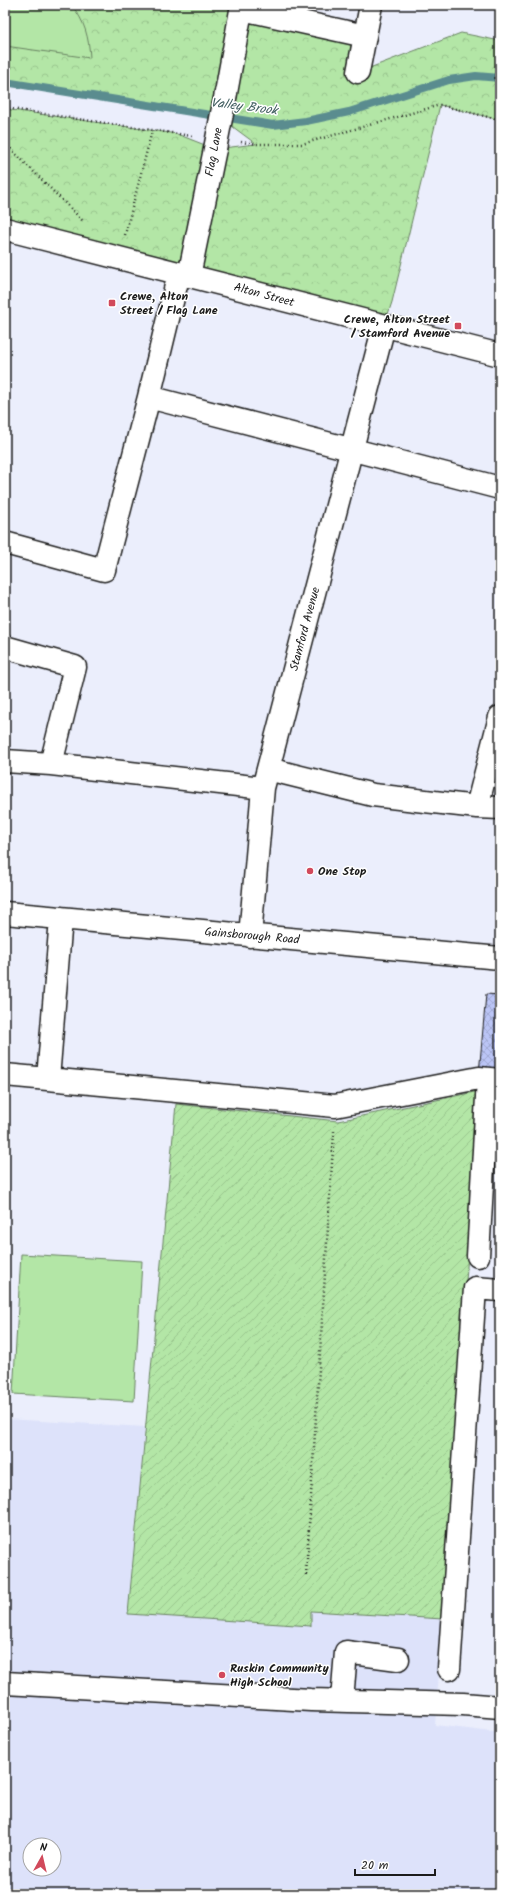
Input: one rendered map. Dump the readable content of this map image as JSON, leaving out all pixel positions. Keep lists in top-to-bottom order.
{
  "streets": {
    "street": [
      "Flag Lane",
      "Alton Street",
      "Stamford Avenue",
      "Gainsborough Road"
    ]
  },
  "crossings": [
    ["Flag Lane", "Alton Street"],
    ["Alton Street", "Stamford Avenue"],
    ["Stamford Avenue", "Gainsborough Road"]
  ],
  "water": ["Valley Brook"],
  "places": {
    "transit": ["Crewe, Alton Street / Flag Lane", "Crewe, Alton Street / Stamford Avenue"],
    "other": ["One Stop", "Ruskin Community High School"]
  },
  "scale_bar": "20 m",
  "north": "top"
}
